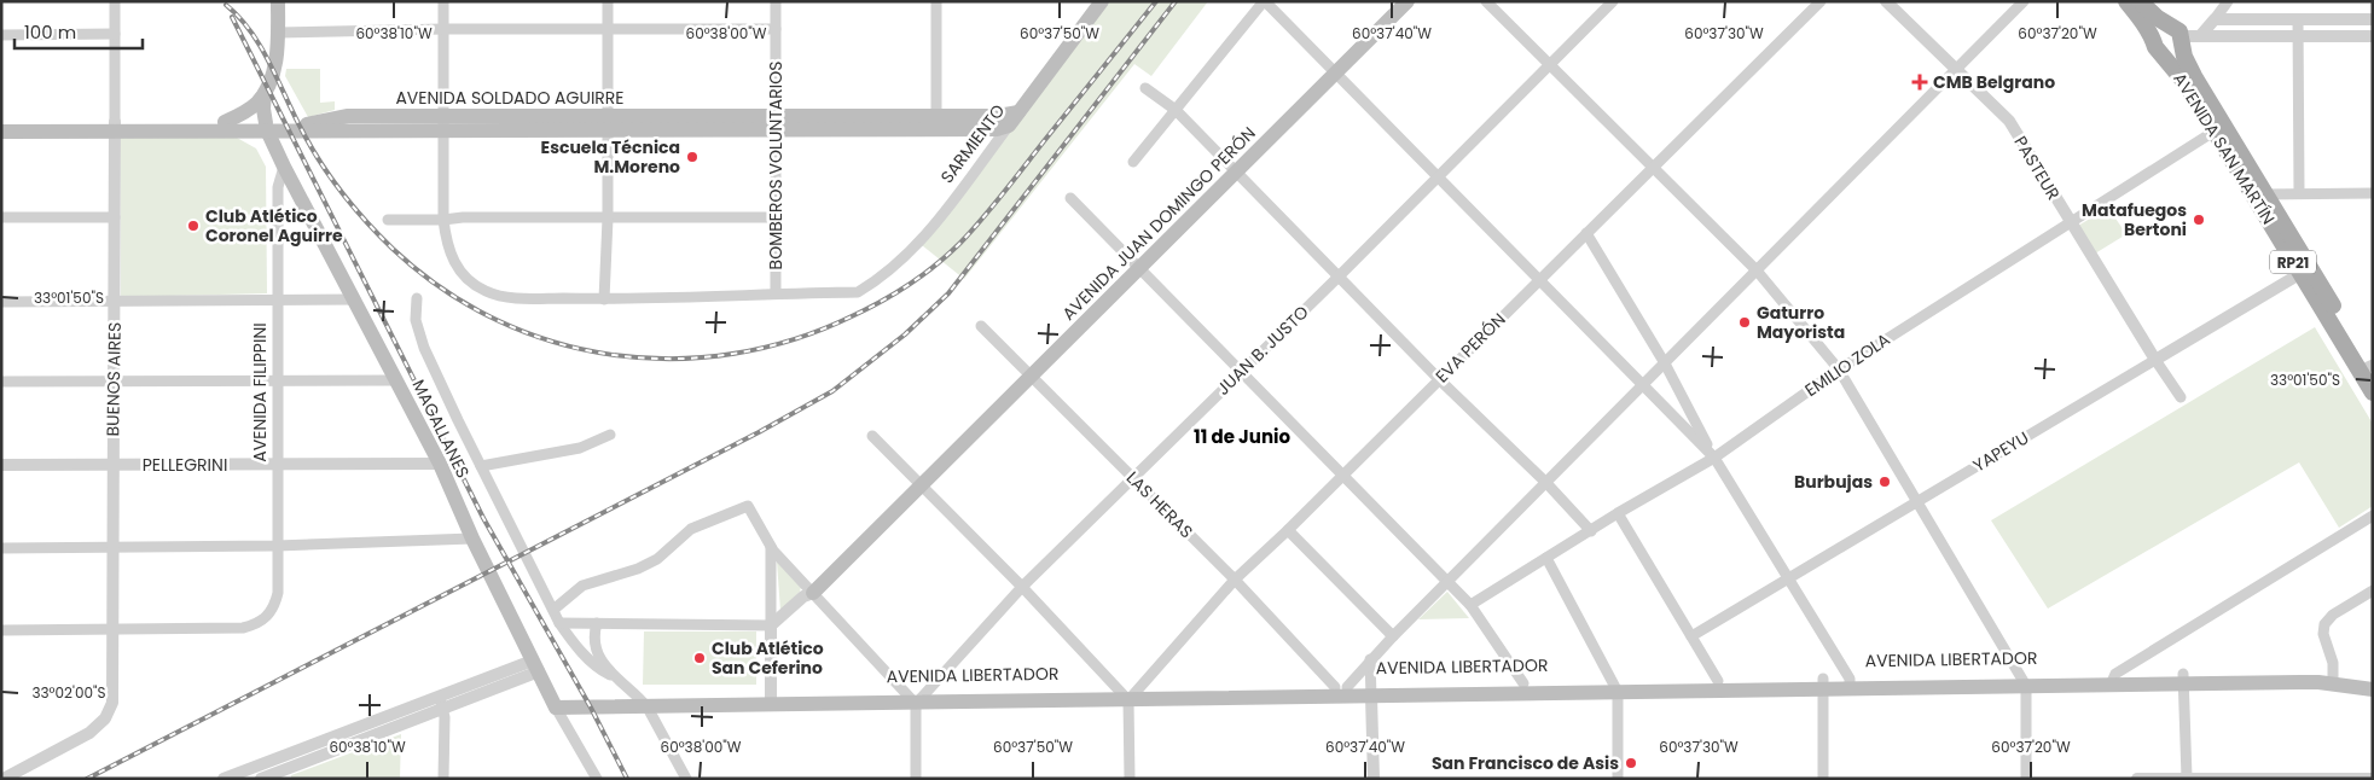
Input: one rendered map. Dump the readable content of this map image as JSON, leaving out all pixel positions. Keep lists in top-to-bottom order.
{
  "streets": {
    "main road": [
      "AVENIDA SOLDADO AGUIRRE",
      "SARMIENTO",
      "AVENIDA SAN MARTÍN",
      "AVENIDA JUAN DOMINGO PERÓN",
      "RP21",
      "MAGALLANES",
      "AVENIDA LIBERTADOR"
    ],
    "street": [
      "BOMBEROS VOLUNTARIOS",
      "PASTEUR",
      "EVA PERÓN",
      "JUAN B. JUSTO",
      "EMILIO ZOLA",
      "BUENOS AIRES",
      "AVENIDA FILIPPINI",
      "YAPEYU",
      "PELLEGRINI",
      "LAS HERAS"
    ]
  },
  "crossings": [
    ["AVENIDA SOLDADO AGUIRRE", "SARMIENTO"],
    ["AVENIDA SOLDADO AGUIRRE", "BOMBEROS VOLUNTARIOS"],
    ["AVENIDA SOLDADO AGUIRRE", "BUENOS AIRES"],
    ["AVENIDA SOLDADO AGUIRRE", "MAGALLANES"],
    ["SARMIENTO", "BOMBEROS VOLUNTARIOS"],
    ["AVENIDA SAN MARTÍN", "EMILIO ZOLA"],
    ["AVENIDA SAN MARTÍN", "YAPEYU"],
    ["PASTEUR", "EMILIO ZOLA"],
    ["PASTEUR", "YAPEYU"],
    ["AVENIDA JUAN DOMINGO PERÓN", "LAS HERAS"],
    ["EVA PERÓN", "LAS HERAS"],
    ["EVA PERÓN", "AVENIDA LIBERTADOR"],
    ["JUAN B. JUSTO", "LAS HERAS"],
    ["JUAN B. JUSTO", "AVENIDA LIBERTADOR"],
    ["BUENOS AIRES", "AVENIDA FILIPPINI"],
    ["BUENOS AIRES", "PELLEGRINI"],
    ["AVENIDA FILIPPINI", "MAGALLANES"],
    ["AVENIDA FILIPPINI", "PELLEGRINI"],
    ["MAGALLANES", "PELLEGRINI"],
    ["MAGALLANES", "AVENIDA LIBERTADOR"],
    ["LAS HERAS", "AVENIDA LIBERTADOR"]
  ],
  "districts": ["11 de Junio"],
  "places": {
    "health": ["CMB Belgrano"],
    "other": [
      "Escuela Técnica M.Moreno",
      "Matafuegos Bertoni",
      "Club Atlético Coronel Aguirre",
      "Gaturro Mayorista",
      "Burbujas",
      "Club Atlético San Ceferino",
      "San Francisco de Asis"
    ]
  },
  "scale_bar": "100 m",
  "coordinates": [
    "60°38'10\"W",
    "60°38'00\"W",
    "60°37'50\"W",
    "60°37'40\"W",
    "60°37'30\"W",
    "60°37'20\"W",
    "33°01'50\"S",
    "33°02'00\"S"
  ]
}
